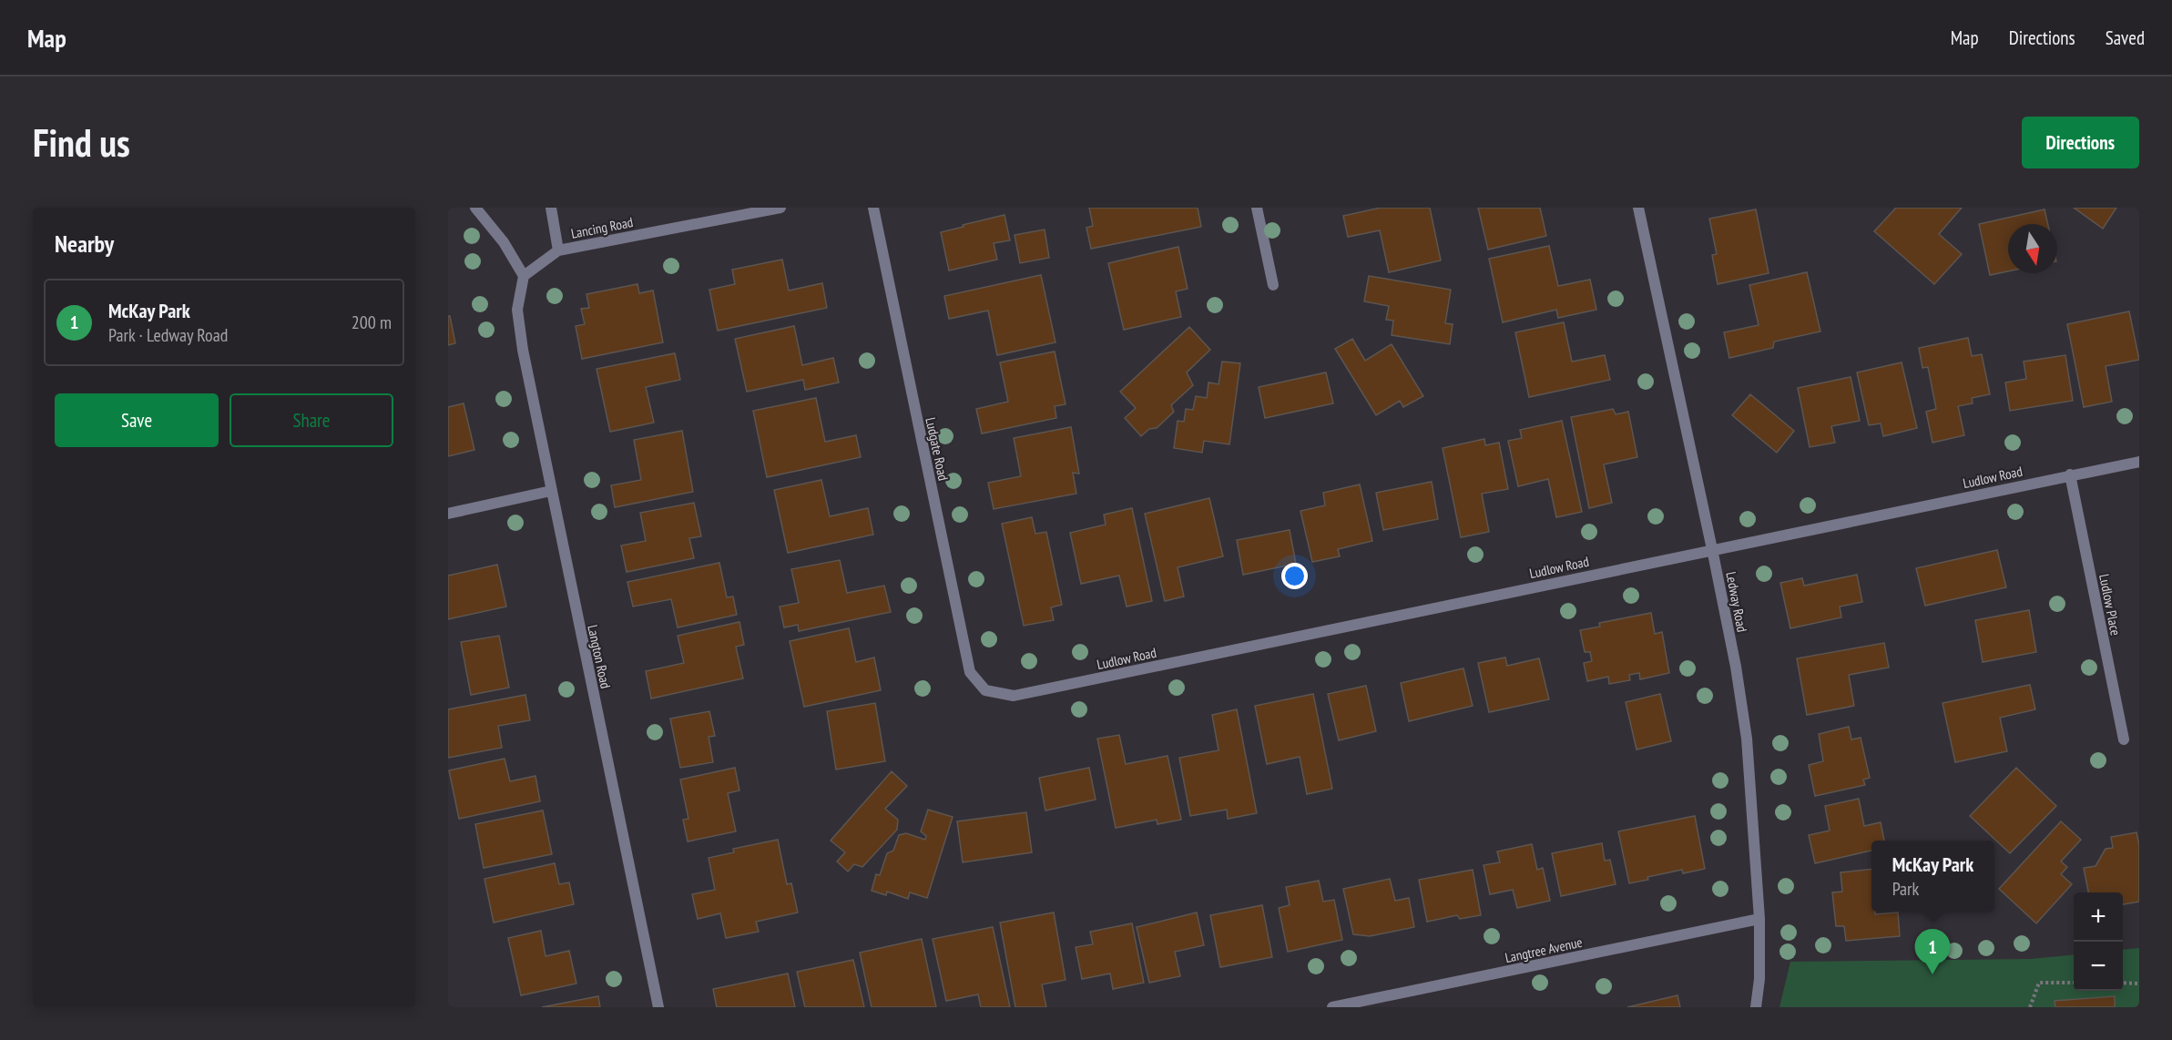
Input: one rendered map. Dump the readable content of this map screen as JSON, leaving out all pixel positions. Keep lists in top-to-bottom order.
{
  "streets": {
    "street": [
      "Lancing Road",
      "Ludgate Road",
      "Ludlow Road",
      "Ledway Road",
      "Ludlow Place",
      "Langton Road",
      "Langtree Avenue"
    ]
  },
  "crossings": [
    ["Lancing Road", "Langton Road"],
    ["Ludgate Road", "Ludlow Road"],
    ["Ludlow Road", "Ledway Road"],
    ["Ludlow Road", "Ludlow Place"],
    ["Ledway Road", "Langtree Avenue"]
  ],
  "north": "bottom",
  "page": {
    "header": "Map",
    "nav": ["Map", "Directions", "Saved"],
    "buttons": [
      "Directions",
      ["Save", "Share"]
    ],
    "title": "Find us",
    "heading": "Nearby",
    "list": [
      {
        "mark": "1",
        "name": "McKay Park",
        "note": "Park · Ledway Road",
        "value": "200 m"
      }
    ],
    "popup": ["McKay Park", "Park"],
    "map_buttons": ["+", "−"],
    "pins": "1"
  }
}
